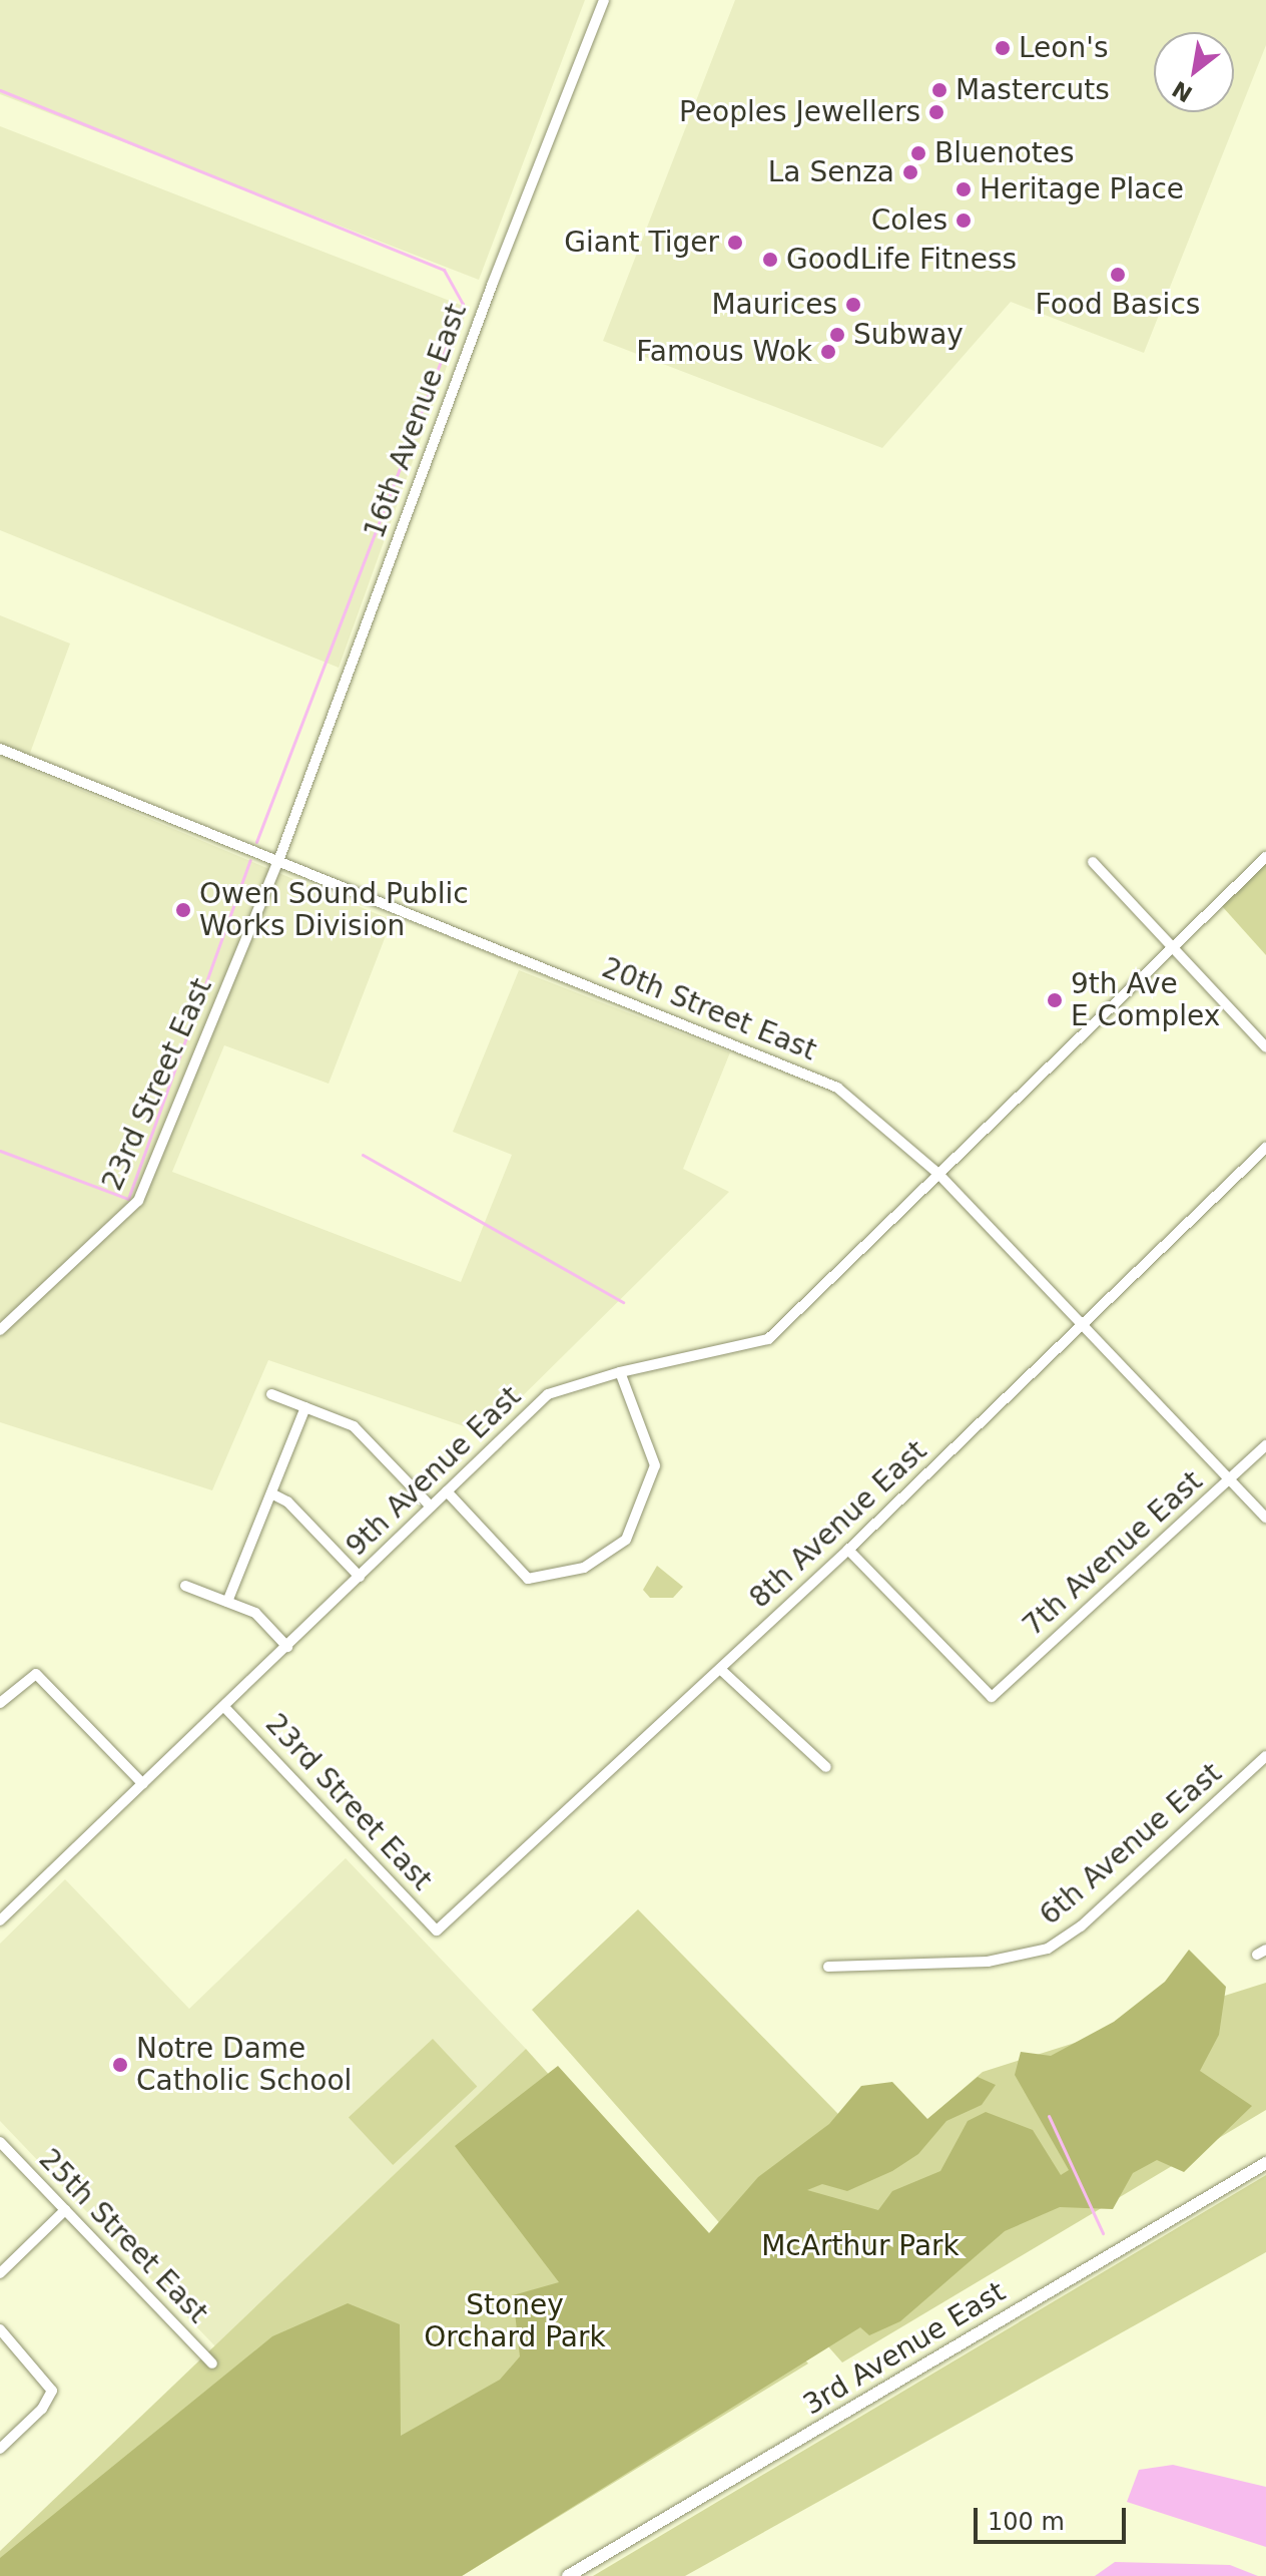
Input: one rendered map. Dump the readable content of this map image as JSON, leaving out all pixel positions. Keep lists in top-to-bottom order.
{
  "streets": {
    "main road": ["3rd Avenue East"],
    "street": [
      "16th Avenue East",
      "20th Street East",
      "23rd Street East",
      "9th Avenue East",
      "8th Avenue East",
      "7th Avenue East",
      "6th Avenue East",
      "25th Street East"
    ]
  },
  "crossings": [
    ["16th Avenue East", "20th Street East"],
    ["16th Avenue East", "23rd Street East"],
    ["20th Street East", "23rd Street East"],
    ["20th Street East", "9th Avenue East"],
    ["20th Street East", "8th Avenue East"],
    ["20th Street East", "7th Avenue East"],
    ["23rd Street East", "9th Avenue East"],
    ["23rd Street East", "8th Avenue East"],
    ["8th Avenue East", "7th Avenue East"]
  ],
  "parks": ["McArthur Park", "Stoney Orchard Park"],
  "places": [
    "Leon's",
    "Mastercuts",
    "Peoples Jewellers",
    "Bluenotes",
    "La Senza",
    "Heritage Place",
    "Coles",
    "Giant Tiger",
    "GoodLife Fitness",
    "Food Basics",
    "Maurices",
    "Subway",
    "Famous Wok",
    "Owen Sound Public Works Division",
    "9th Ave E Complex",
    "Notre Dame Catholic School"
  ],
  "scale_bar": "100 m",
  "north": "bottom left"
}
